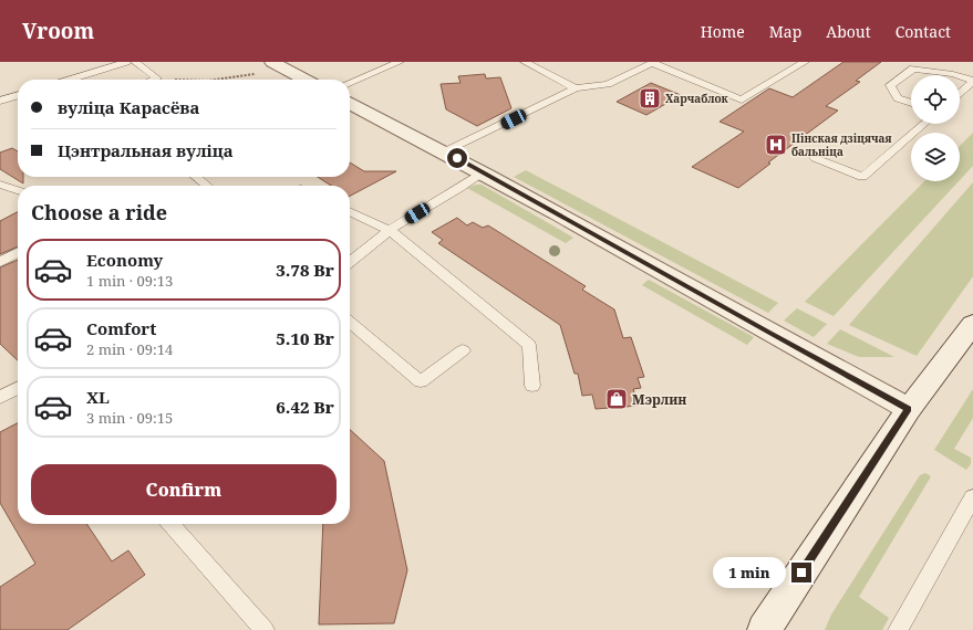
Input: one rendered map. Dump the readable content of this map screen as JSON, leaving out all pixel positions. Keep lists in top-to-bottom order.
{
  "places": {
    "building": ["Харчаблок"],
    "hospital": ["Пінская дзіцячая бальніца"],
    "shop": ["Мэрлин"]
  },
  "page": {
    "header": "Vroom",
    "nav": [
      "Home",
      "Map",
      "About",
      "Contact"
    ],
    "banner": ["вуліца Карасёва", "Цэнтральная вуліца"],
    "heading": "Choose a ride",
    "list": [
      {
        "name": "Economy",
        "note": "1 min · 09:13",
        "value": "3.78 Br"
      },
      {
        "name": "Comfort",
        "note": "2 min · 09:14",
        "value": "5.10 Br"
      },
      {
        "name": "XL",
        "note": "3 min · 09:15",
        "value": "6.42 Br"
      }
    ],
    "buttons": "Confirm",
    "bubble": "1 min"
  }
}
